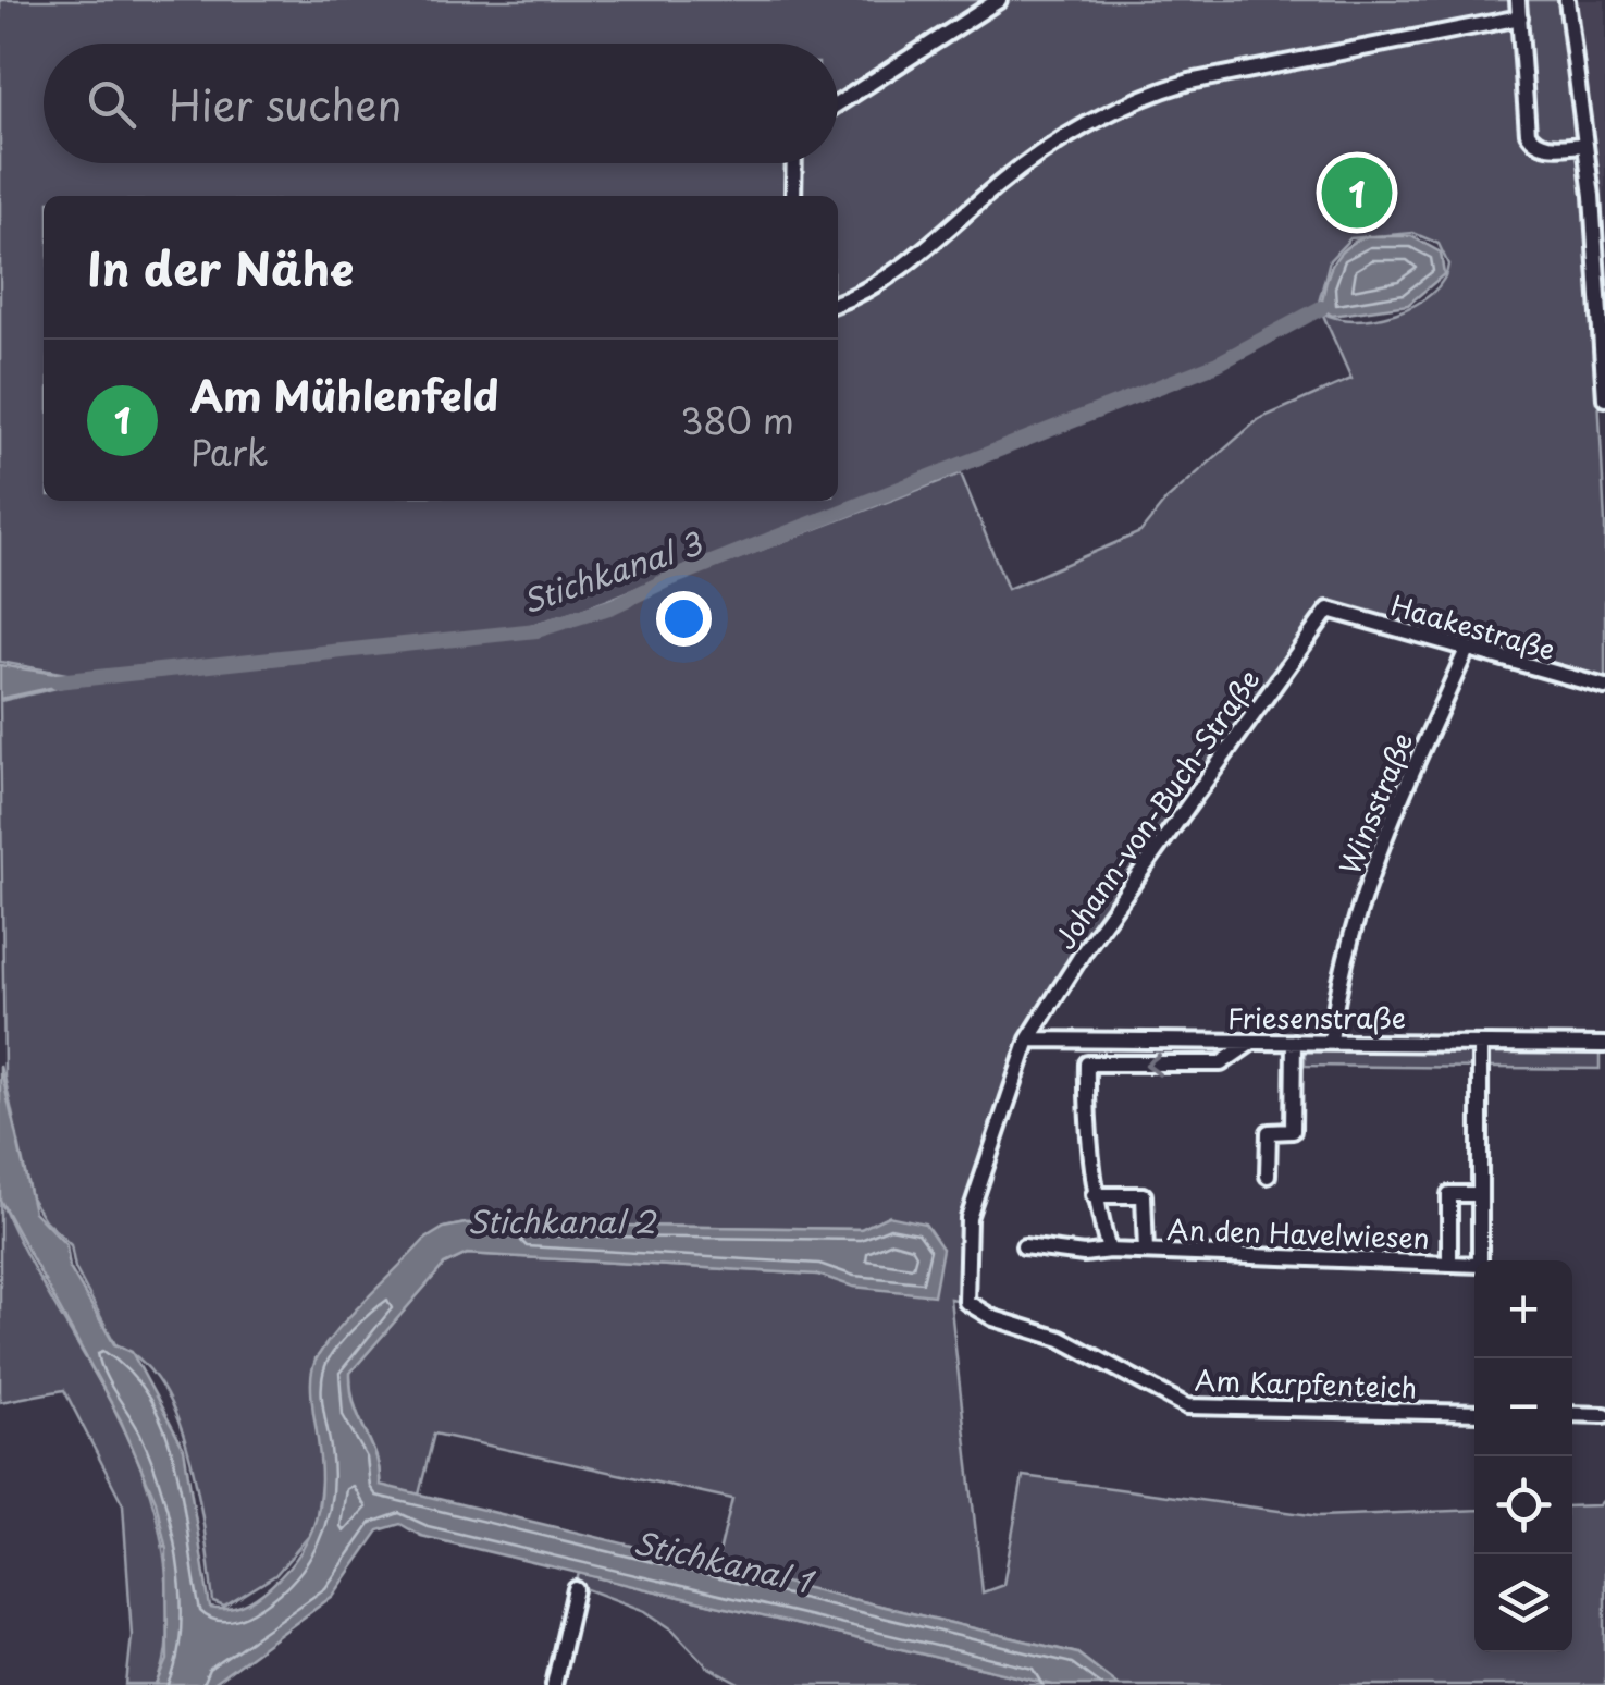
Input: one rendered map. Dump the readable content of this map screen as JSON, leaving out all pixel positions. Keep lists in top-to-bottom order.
{
  "streets": {
    "street": [
      "Haakestraße",
      "Winsstraße",
      "Johann-von-Buch-Straße",
      "Friesenstraße",
      "An den Havelwiesen",
      "Am Karpfenteich"
    ]
  },
  "crossings": [
    ["Haakestraße", "Winsstraße"],
    ["Haakestraße", "Johann-von-Buch-Straße"],
    ["Winsstraße", "Friesenstraße"],
    ["Johann-von-Buch-Straße", "Friesenstraße"],
    ["Johann-von-Buch-Straße", "Am Karpfenteich"],
    ["Friesenstraße", "An den Havelwiesen"],
    ["Friesenstraße", "Am Karpfenteich"]
  ],
  "water": ["Stichkanal 3", "Stichkanal 2", "Stichkanal 1"],
  "page": {
    "search": "Hier suchen",
    "pins": "1",
    "heading": "In der Nähe",
    "list": [
      {
        "mark": "1",
        "name": "Am Mühlenfeld",
        "note": "Park",
        "value": "380 m"
      }
    ],
    "map_buttons": ["+", "−"]
  }
}
